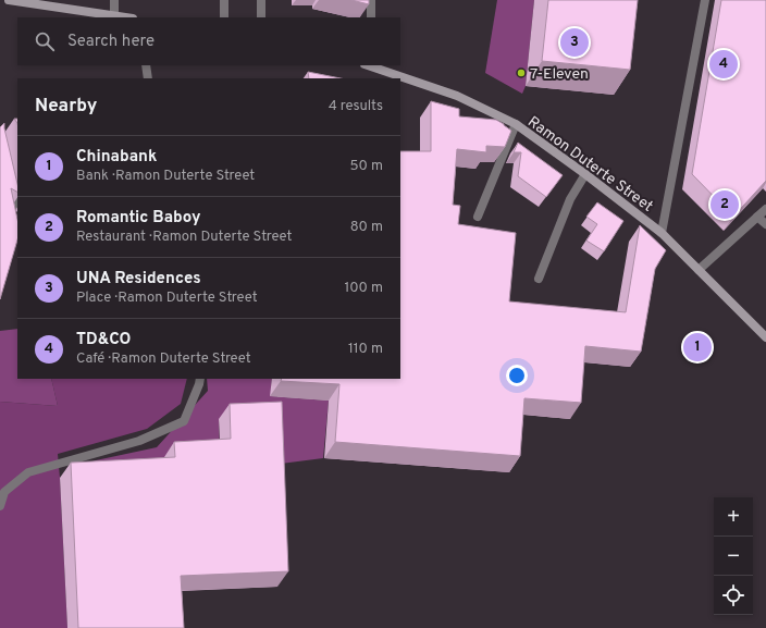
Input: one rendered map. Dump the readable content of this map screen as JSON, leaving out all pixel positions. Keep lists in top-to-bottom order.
{
  "streets": {
    "main road": ["Ramon Duterte Street"]
  },
  "places": ["7-Eleven"],
  "page": {
    "search": "Search here",
    "pins": [
      "3",
      "4",
      "2",
      "1"
    ],
    "heading": ["Nearby", "4 results"],
    "list": [
      {
        "mark": "1",
        "name": "Chinabank",
        "note": "Bank · Ramon Duterte Street",
        "value": "50 m"
      },
      {
        "mark": "2",
        "name": "Romantic Baboy",
        "note": "Restaurant · Ramon Duterte Street",
        "value": "80 m"
      },
      {
        "mark": "3",
        "name": "UNA Residences",
        "note": "Place · Ramon Duterte Street",
        "value": "100 m"
      },
      {
        "mark": "4",
        "name": "TD&CO",
        "note": "Café · Ramon Duterte Street",
        "value": "110 m"
      }
    ],
    "map_buttons": ["+", "−"]
  }
}
